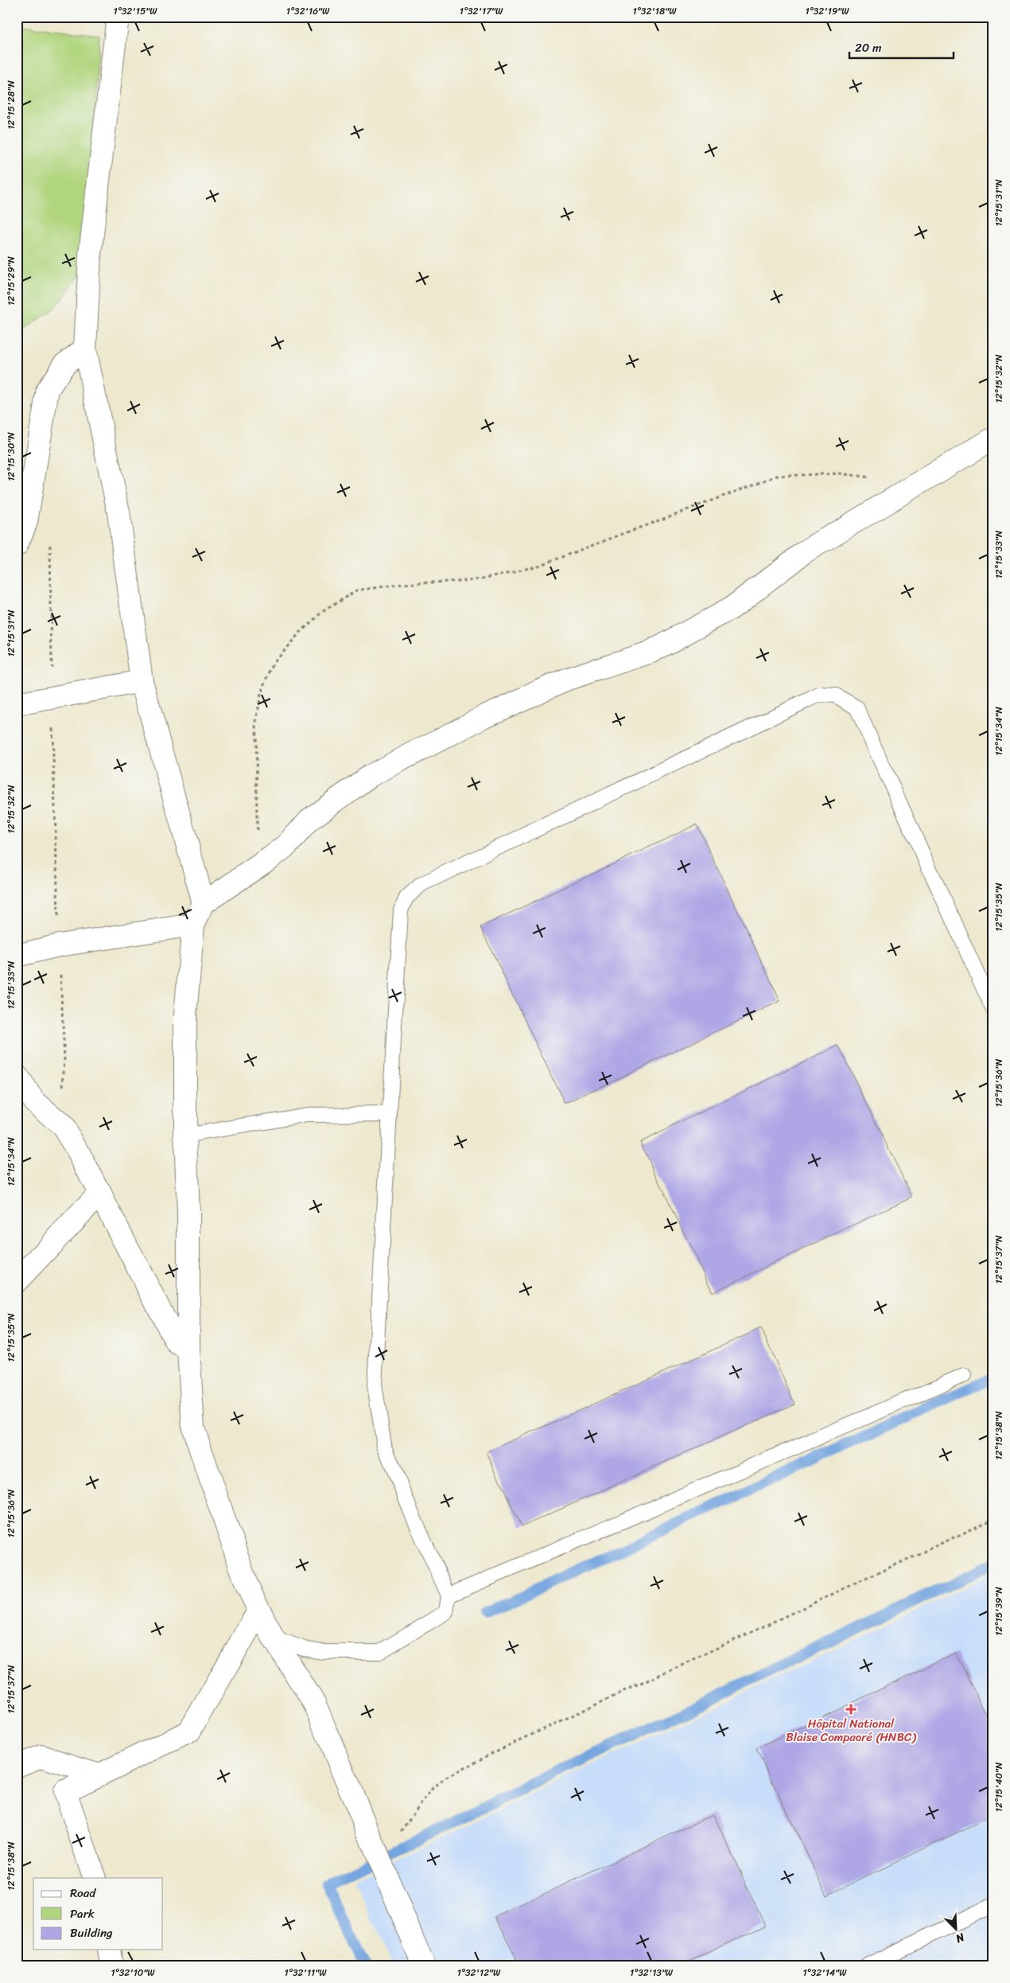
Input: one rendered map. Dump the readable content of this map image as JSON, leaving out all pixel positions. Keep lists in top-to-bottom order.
{
  "places": {
    "health": ["Hôpital National Blaise Compaoré (HNBC)"]
  },
  "legend": ["Road", "Park", "Building"],
  "scale_bar": "20 m",
  "north": "bottom right",
  "coordinates": [
    "1°32'15\"W",
    "1°32'16\"W",
    "1°32'17\"W",
    "1°32'18\"W",
    "1°32'19\"W",
    "12°15'28\"N",
    "12°15'31\"N",
    "12°15'29\"N",
    "12°15'32\"N",
    "12°15'30\"N",
    "12°15'33\"N",
    "12°15'34\"N",
    "12°15'35\"N",
    "12°15'36\"N",
    "12°15'37\"N",
    "12°15'38\"N",
    "12°15'39\"N",
    "12°15'40\"N",
    "1°32'10\"W",
    "1°32'11\"W",
    "1°32'12\"W",
    "1°32'13\"W",
    "1°32'14\"W"
  ]
}
